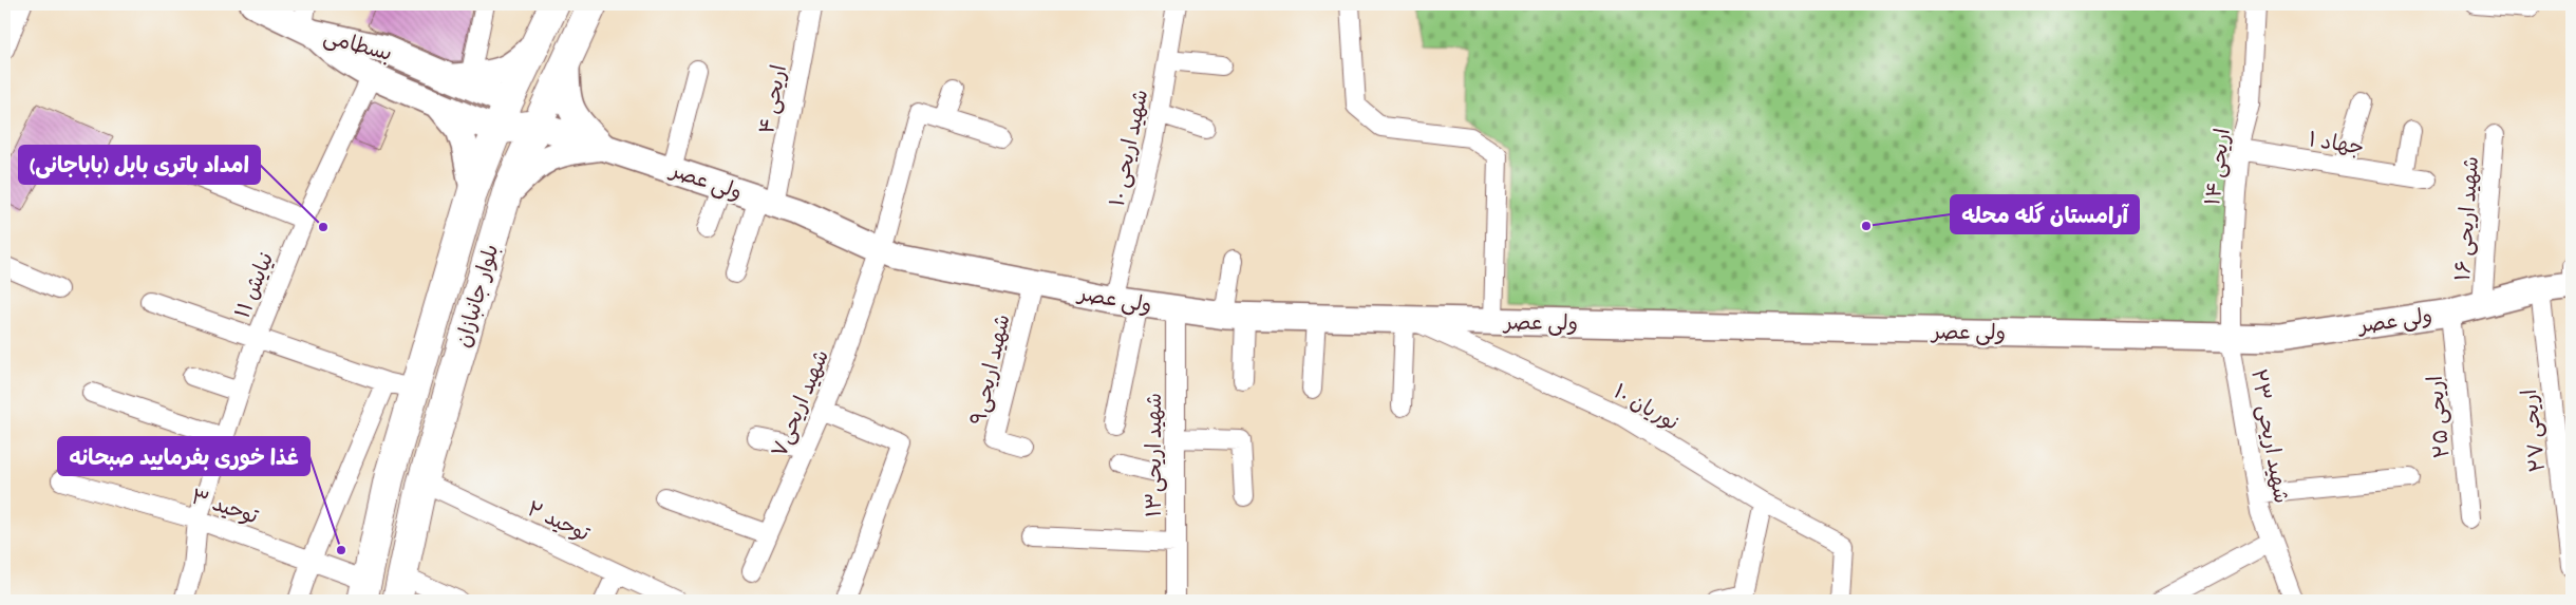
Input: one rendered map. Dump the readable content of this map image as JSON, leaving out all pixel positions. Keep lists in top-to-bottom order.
{
  "streets": {
    "main road": ["بسطامی", "ولی عصر", "بلوار جانبازان"],
    "street": [
      "اریحی ۴",
      "جهاد ۱",
      "شهید اریحی ۱۰",
      "اریحی ۱۴",
      "شهید اریحی ۱۶",
      "نیایش ۱۱",
      "شهید اریحی۹",
      "شهید اریحی۷",
      "نوریان ۱۰",
      "اریحی ۲۵",
      "اریحی ۲۷",
      "شهید اریحی ۲۳",
      "شهید اریحی۱۳",
      "توحید ۳",
      "توحید ۲"
    ]
  },
  "crossings": [
    ["بسطامی", "نیایش ۱۱"],
    ["بسطامی", "بلوار جانبازان"],
    ["اریحی ۴", "ولی عصر"],
    ["جهاد ۱", "اریحی ۱۴"],
    ["شهید اریحی ۱۰", "ولی عصر"],
    ["اریحی ۱۴", "ولی عصر"],
    ["اریحی ۱۴", "شهید اریحی ۲۳"],
    ["ولی عصر", "شهید اریحی ۱۶"],
    ["ولی عصر", "بلوار جانبازان"],
    ["ولی عصر", "شهید اریحی۹"],
    ["ولی عصر", "شهید اریحی۷"],
    ["ولی عصر", "نوریان ۱۰"],
    ["ولی عصر", "اریحی ۲۵"],
    ["ولی عصر", "اریحی ۲۷"],
    ["ولی عصر", "شهید اریحی ۲۳"],
    ["ولی عصر", "شهید اریحی۱۳"],
    ["نیایش ۱۱", "توحید ۳"],
    ["بلوار جانبازان", "توحید ۳"],
    ["بلوار جانبازان", "توحید ۲"]
  ],
  "places": ["آرامستان گله محله", "امداد باتری بابل (باباجانی)", "غذا خوری بفرمایید صبحانه"]
}
